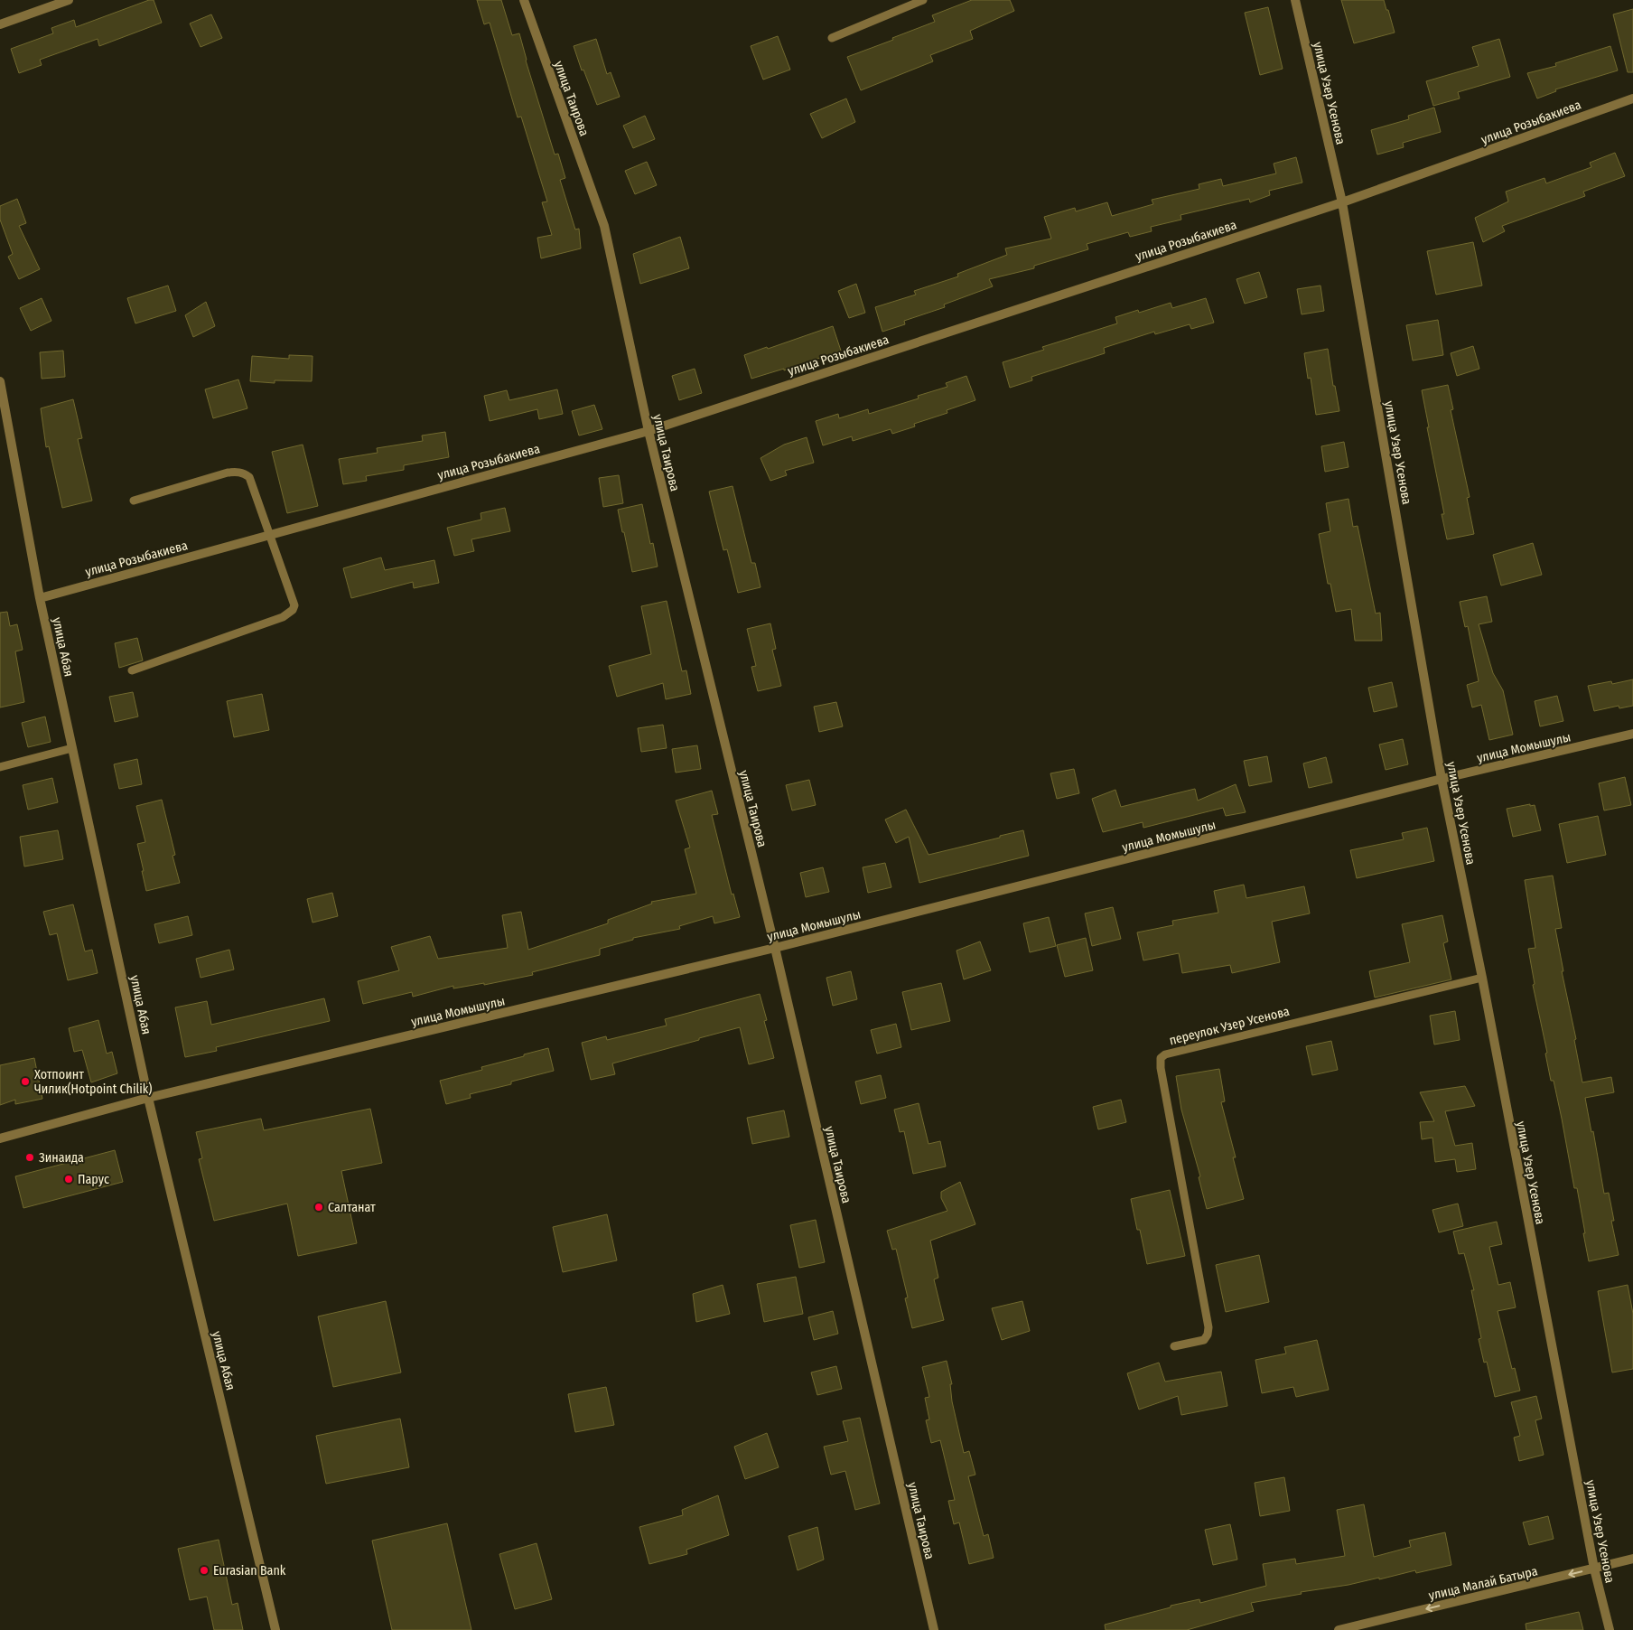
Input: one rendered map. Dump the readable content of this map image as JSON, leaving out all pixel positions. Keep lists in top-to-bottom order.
{
  "streets": {
    "street": [
      "улица Узер Усенова",
      "улица Таирова",
      "улица Розыбакиева",
      "улица Абая",
      "улица Момышулы",
      "улица Малай Батыра"
    ],
    "lane": ["переулок Узер Усенова"]
  },
  "crossings": [
    ["улица Узер Усенова", "улица Розыбакиева"],
    ["улица Узер Усенова", "улица Момышулы"],
    ["улица Узер Усенова", "переулок Узер Усенова"],
    ["улица Узер Усенова", "улица Малай Батыра"],
    ["улица Таирова", "улица Розыбакиева"],
    ["улица Таирова", "улица Момышулы"],
    ["улица Розыбакиева", "улица Абая"],
    ["улица Абая", "улица Момышулы"]
  ],
  "one_way": ["улица Малай Батыра"],
  "places": [
    "Хотпоинт Чилик(Hotpoint Chilik)",
    "Зинаида",
    "Парус",
    "Салтанат",
    "Eurasian Bank"
  ]
}
